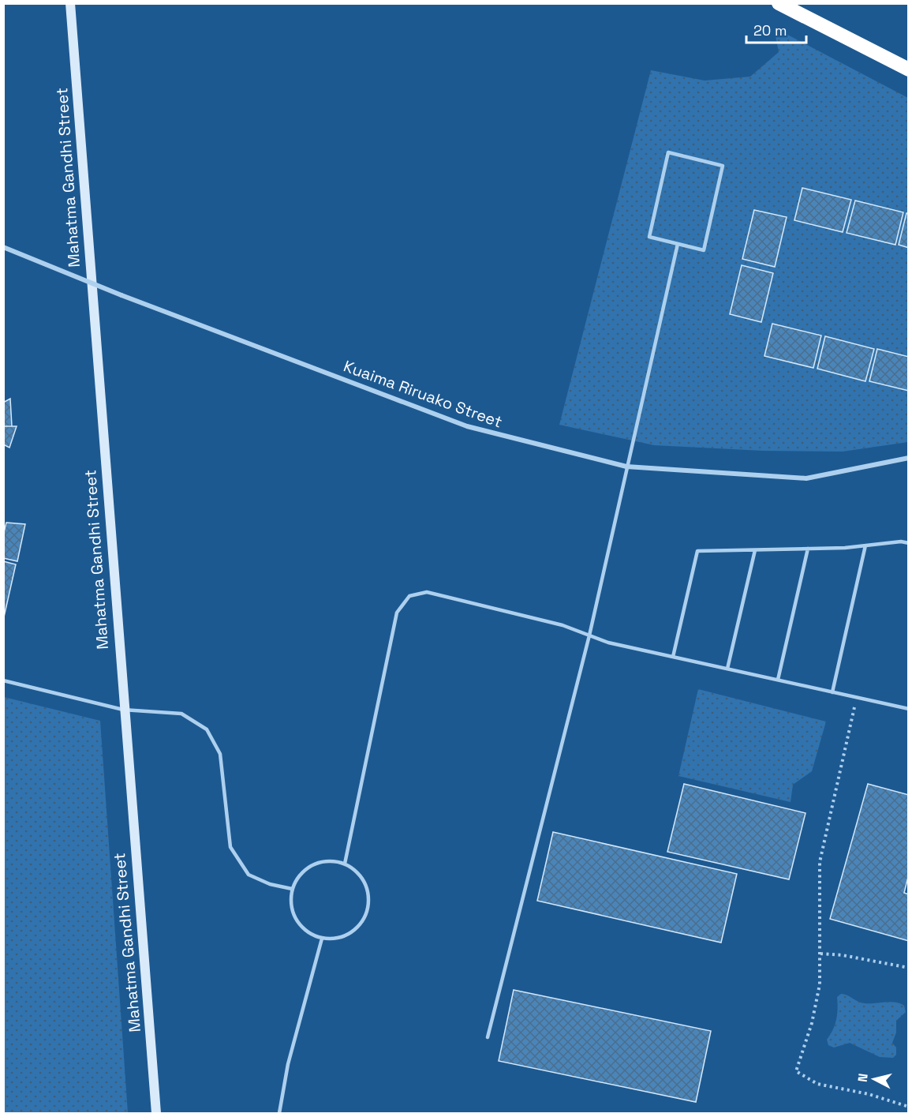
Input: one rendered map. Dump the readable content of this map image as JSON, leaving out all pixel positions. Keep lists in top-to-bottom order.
{
  "streets": {
    "street": ["Mahatma Gandhi Street", "Kuaima Riruako Street"]
  },
  "scale_bar": "20 m",
  "north": "left"
}
